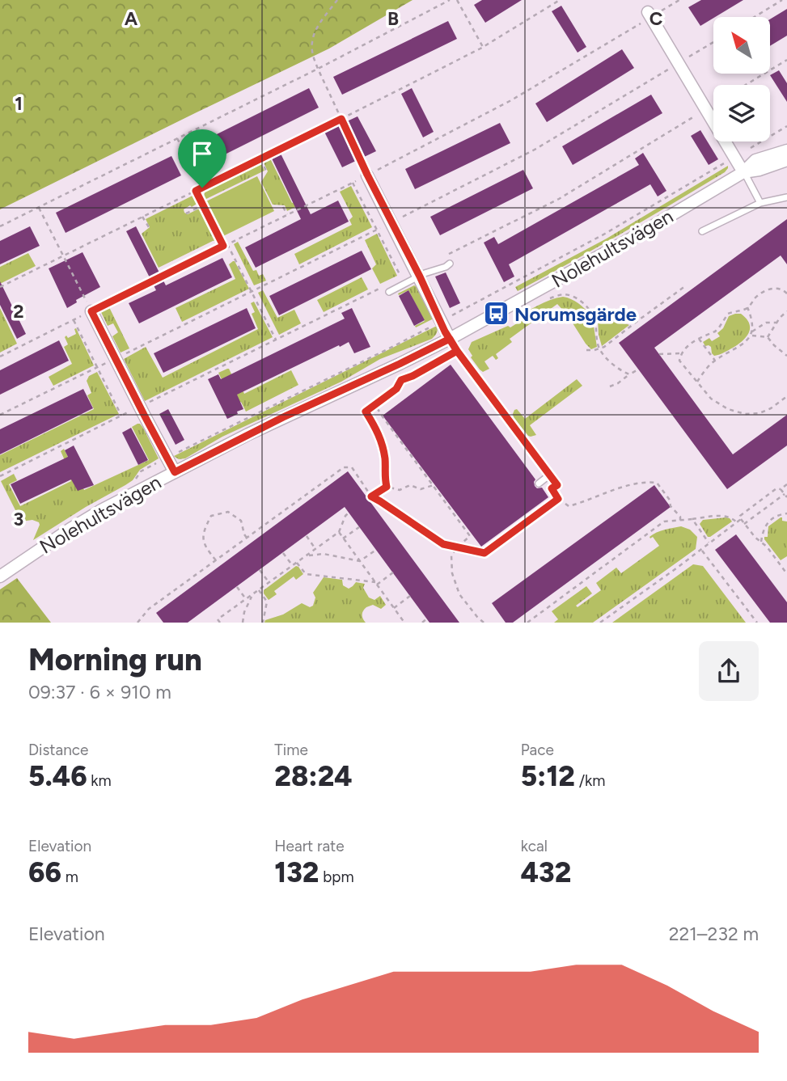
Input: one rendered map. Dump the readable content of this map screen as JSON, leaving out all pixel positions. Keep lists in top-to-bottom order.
{
  "streets": {
    "street": ["Nolehultsvägen"]
  },
  "places": {
    "bus stop": ["Norumsgärde"]
  },
  "north": "top left",
  "page": {
    "heading": ["Morning run", "09:37 · 6 × 910 m"],
    "stats": [
      ["Distance", "5.46 km"],
      ["Time", "28:24"],
      ["Pace", "5:12 /km"],
      ["Elevation", "66 m"],
      ["Heart rate", "132 bpm"],
      ["kcal", "432"]
    ],
    "chart": ["Elevation", "221–232 m"]
  },
  "grid": {
    "columns": ["A", "B", "C"],
    "rows": ["1", "2", "3"]
  }
}
